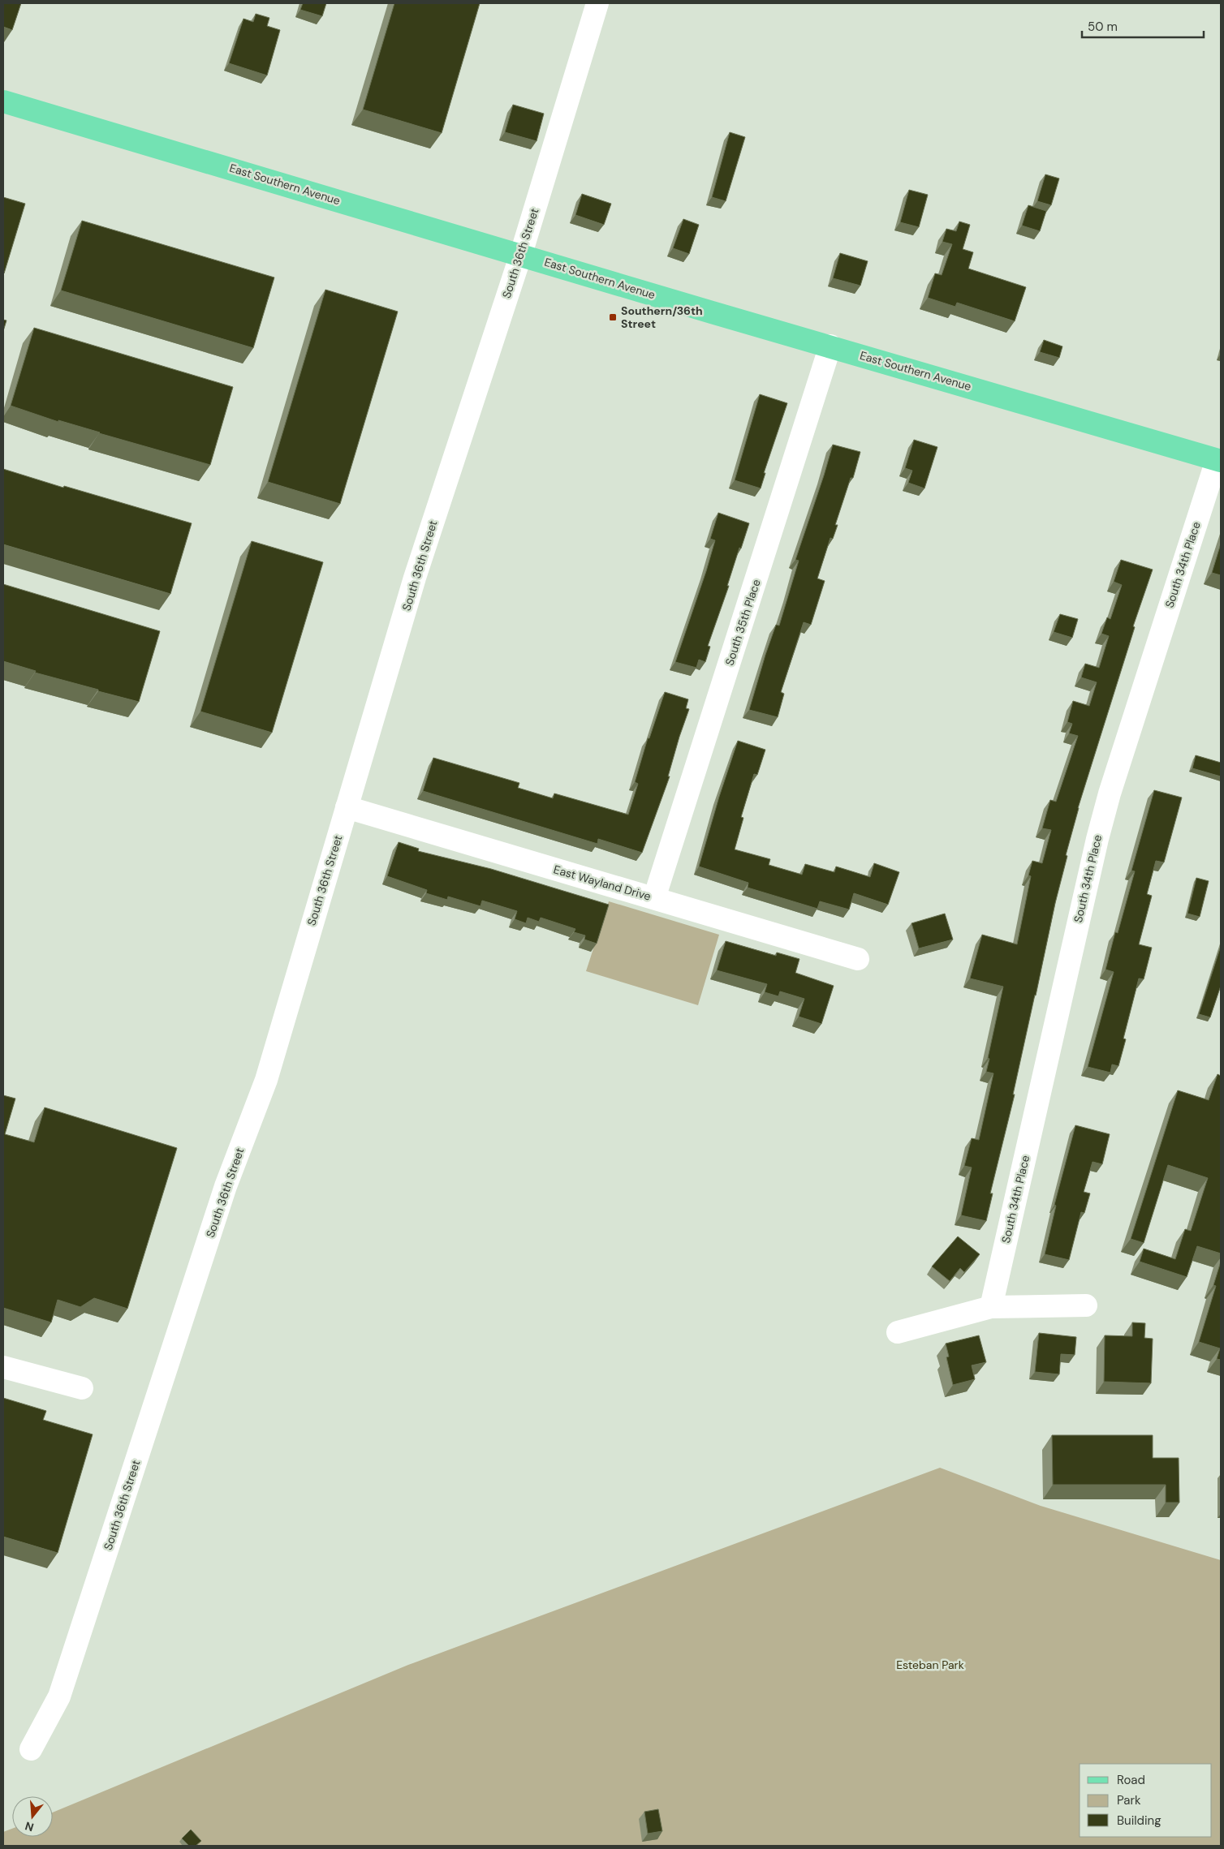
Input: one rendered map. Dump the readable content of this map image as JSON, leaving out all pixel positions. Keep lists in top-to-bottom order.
{
  "streets": {
    "main road": ["East Southern Avenue"],
    "street": [
      "South 36th Street",
      "South 34th Place",
      "South 35th Place",
      "East Wayland Drive"
    ]
  },
  "crossings": [
    ["East Southern Avenue", "South 36th Street"],
    ["East Southern Avenue", "South 34th Place"],
    ["East Southern Avenue", "South 35th Place"],
    ["South 36th Street", "East Wayland Drive"],
    ["South 35th Place", "East Wayland Drive"]
  ],
  "parks": ["Esteban Park"],
  "places": {
    "transit": ["Southern/36th Street"]
  },
  "legend": ["Road", "Park", "Building"],
  "scale_bar": "50 m",
  "north": "bottom"
}
